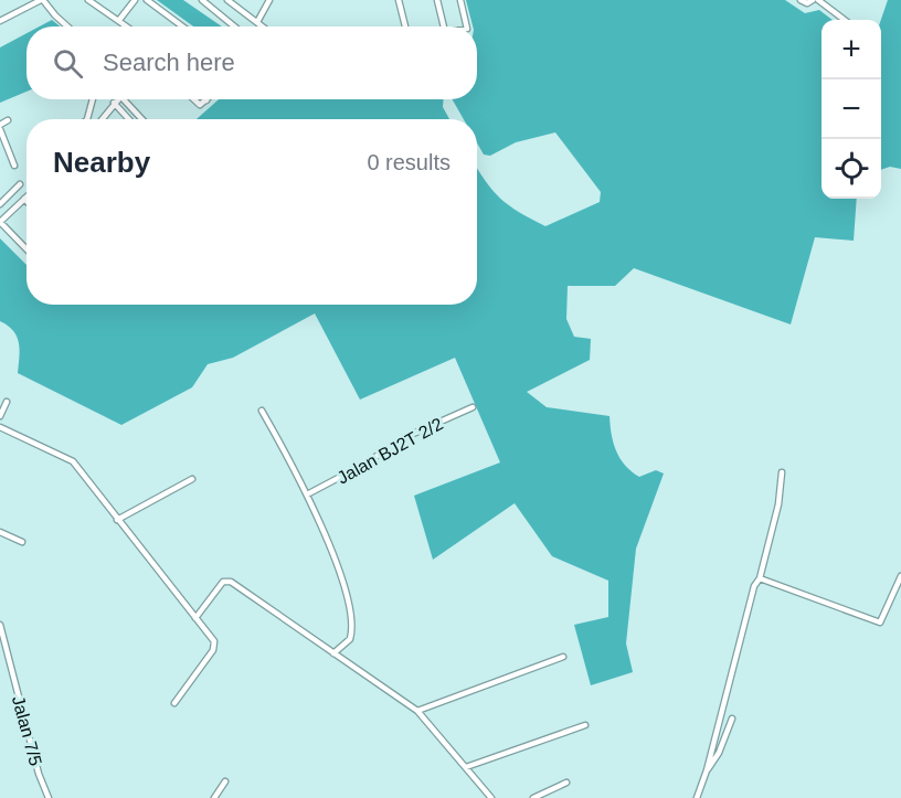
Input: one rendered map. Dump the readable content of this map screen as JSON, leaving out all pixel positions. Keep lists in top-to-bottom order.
{
  "streets": {
    "street": ["Jalan BJ2T 2/2", "Jalan 7/5"]
  },
  "page": {
    "map_buttons": ["+", "−"],
    "search": "Search here",
    "heading": ["Nearby", "0 results"]
  }
}
